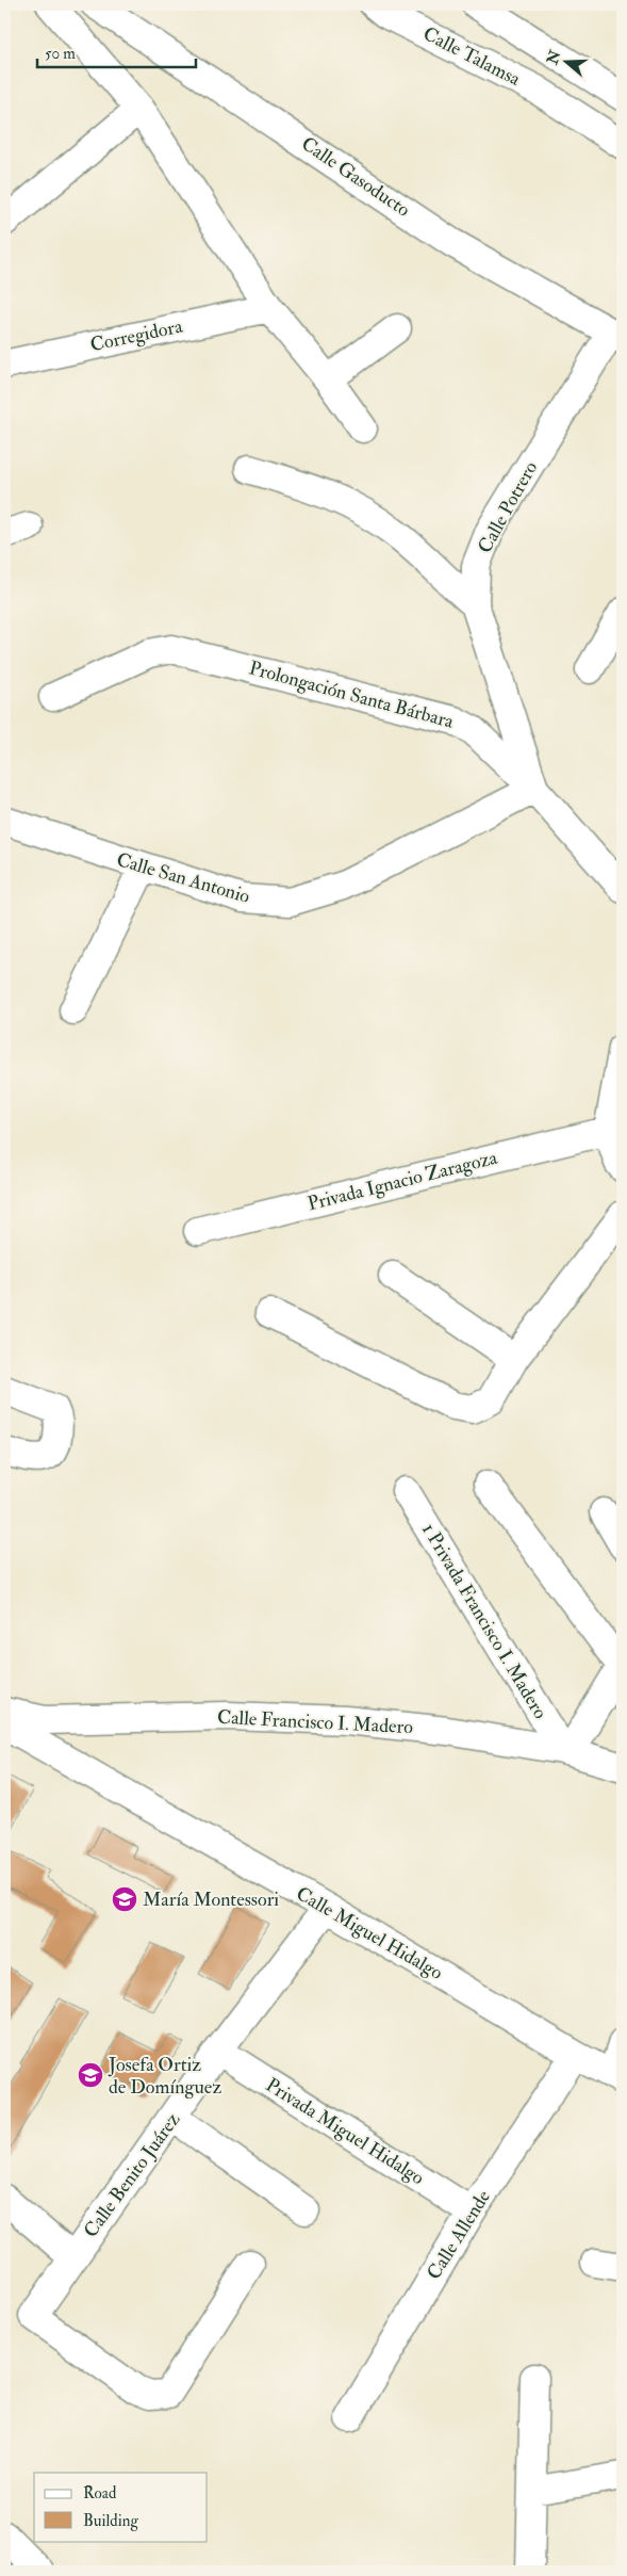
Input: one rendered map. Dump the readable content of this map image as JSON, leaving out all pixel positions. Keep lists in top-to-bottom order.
{
  "streets": {
    "street": [
      "Calle Talamsa",
      "Calle Gasoducto",
      "Corregidora",
      "Calle Potrero",
      "Prolongación Santa Bárbara",
      "Calle San Antonio",
      "Privada Ignacio Zaragoza",
      "1 Privada Francisco I. Madero",
      "Calle Francisco I. Madero",
      "Calle Miguel Hidalgo",
      "Privada Miguel Hidalgo",
      "Calle Benito Juárez",
      "Calle Allende"
    ]
  },
  "crossings": [
    ["Calle Gasoducto", "Calle Potrero"],
    ["Calle Potrero", "Prolongación Santa Bárbara"],
    ["Calle Potrero", "Calle San Antonio"],
    ["Prolongación Santa Bárbara", "Calle San Antonio"],
    ["1 Privada Francisco I. Madero", "Calle Francisco I. Madero"],
    ["Calle Miguel Hidalgo", "Calle Benito Juárez"],
    ["Calle Miguel Hidalgo", "Calle Allende"],
    ["Privada Miguel Hidalgo", "Calle Benito Juárez"],
    ["Privada Miguel Hidalgo", "Calle Allende"]
  ],
  "places": {
    "school or university": ["María Montessori", "Josefa Ortiz de Domínguez"]
  },
  "legend": ["Road", "Building"],
  "scale_bar": "50 m",
  "north": "left"
}
